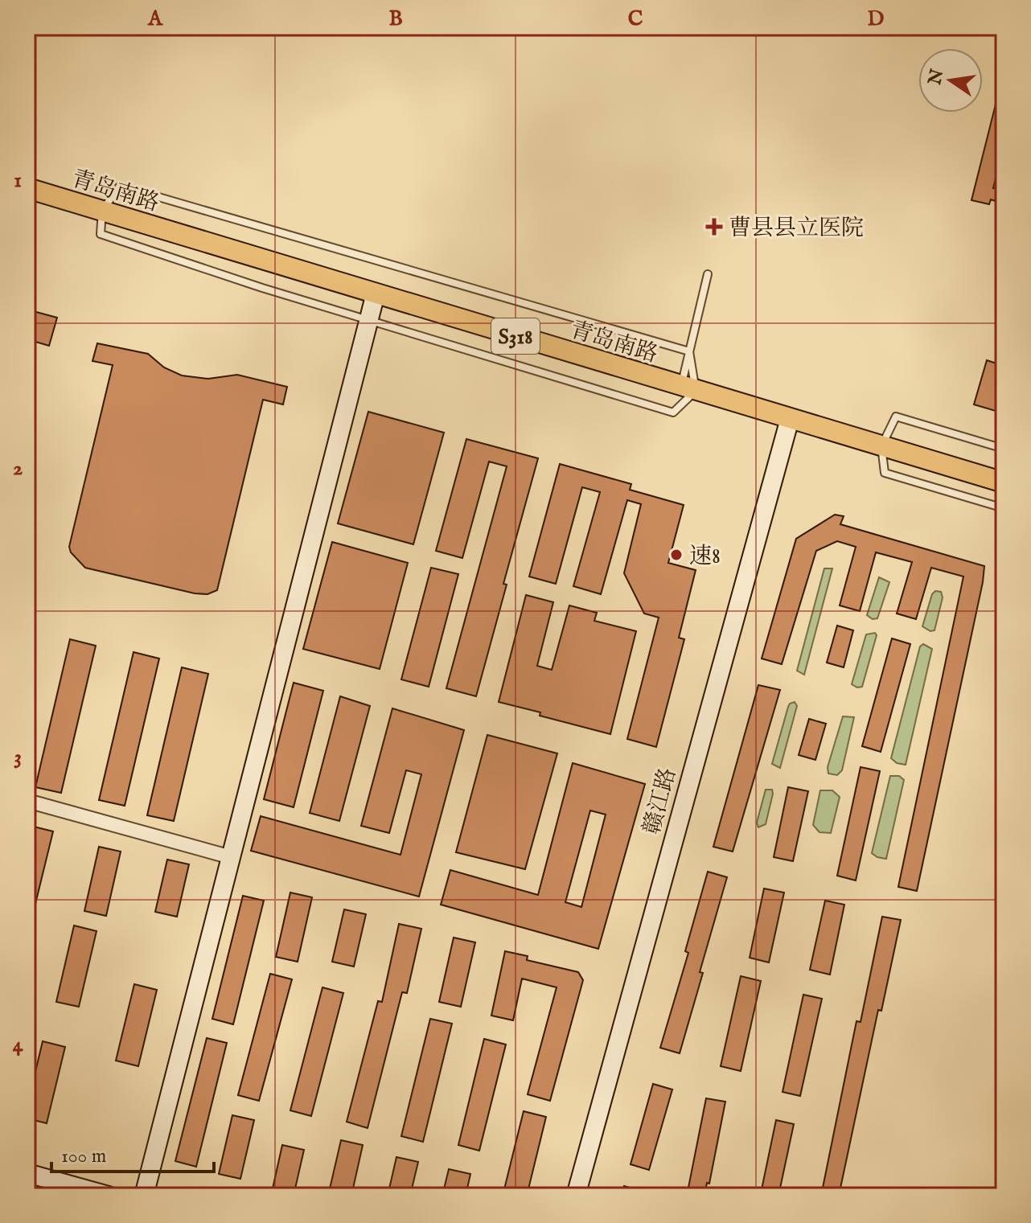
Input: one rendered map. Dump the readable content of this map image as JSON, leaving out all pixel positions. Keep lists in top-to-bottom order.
{
  "streets": {
    "main road": ["青岛南路", "S318"],
    "street": ["赣江路"]
  },
  "crossings": [
    ["青岛南路", "赣江路"]
  ],
  "places": {
    "health": ["曹县县立医院"],
    "other": ["速8"]
  },
  "scale_bar": "100 m",
  "north": "left",
  "grid": {
    "columns": [
      "A",
      "B",
      "C",
      "D"
    ],
    "rows": [
      "1",
      "2",
      "3",
      "4"
    ]
  }
}
